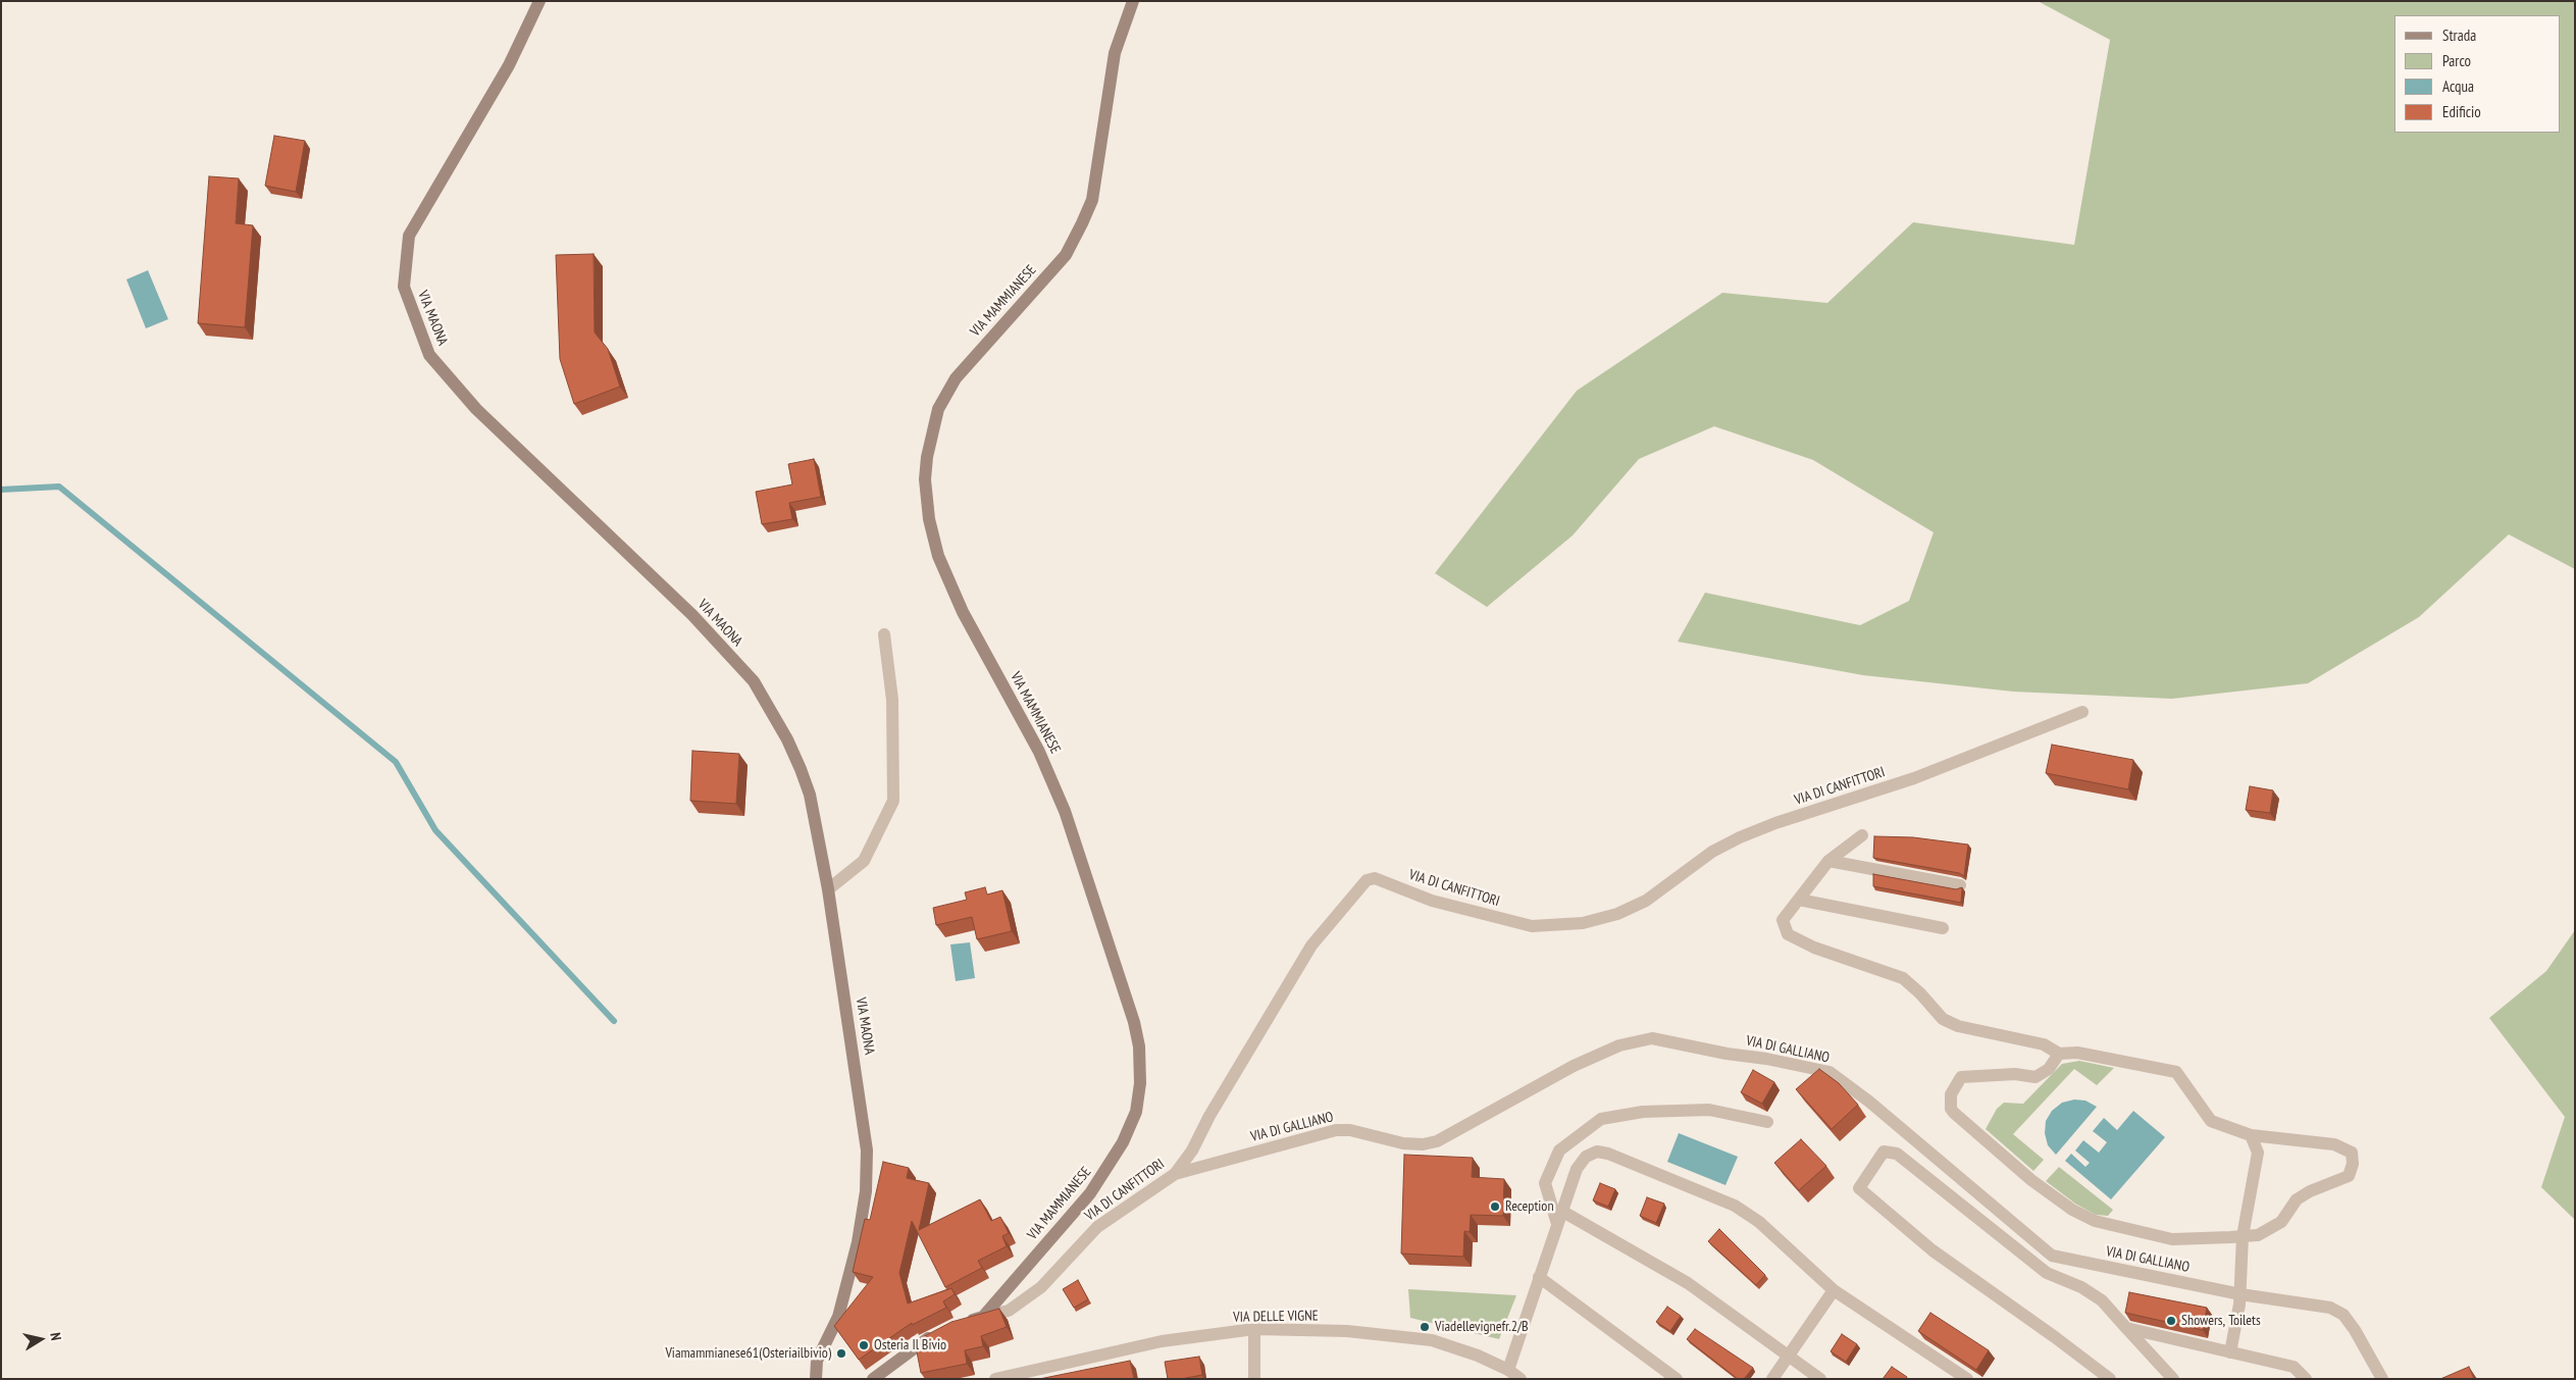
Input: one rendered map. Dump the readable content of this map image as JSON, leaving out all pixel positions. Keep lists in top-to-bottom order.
{
  "streets": {
    "main road": ["VIA MAMMIANESE", "VIA MAONA"],
    "street": ["VIA DI CANFITTORI", "VIA DI GALLIANO", "VIA DELLE VIGNE"]
  },
  "crossings": [
    ["VIA MAMMIANESE", "VIA DI CANFITTORI"],
    ["VIA DI CANFITTORI", "VIA DI GALLIANO"]
  ],
  "places": [
    "Reception",
    "Showers, Toilets",
    "Viadellevignefr.2/B",
    "Osteria Il Bivio",
    "Viamammianese61(Osteriailbivio)"
  ],
  "legend": [
    "Strada",
    "Parco",
    "Acqua",
    "Edificio"
  ],
  "north": "right"
}
